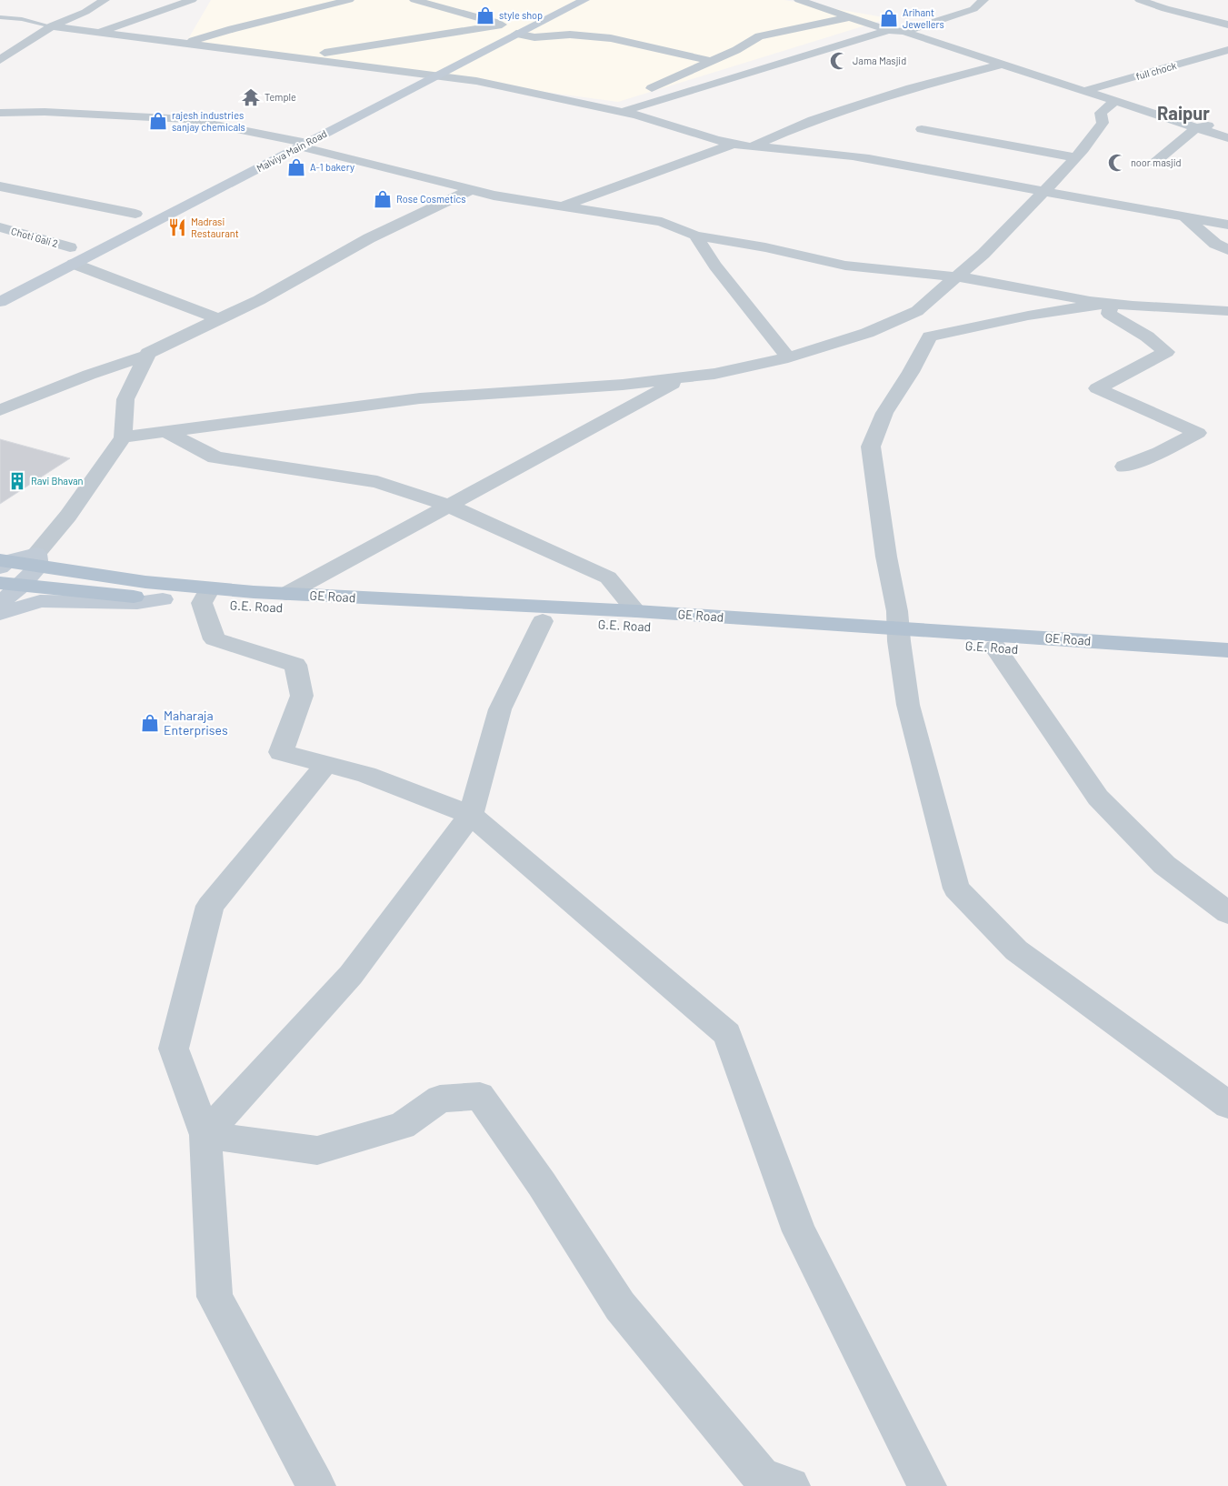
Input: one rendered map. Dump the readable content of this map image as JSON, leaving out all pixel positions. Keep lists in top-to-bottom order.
{
  "streets": {
    "main road": ["GE Road", "G.E. Road"],
    "street": ["full chock", "Malviya Main Road", "Choti Gali 2"]
  },
  "crossings": [
    ["GE Road", "G.E. Road"]
  ],
  "districts": ["Raipur"],
  "places": {
    "shop": [
      "style shop",
      "Arihant Jewellers",
      "rajesh industries sanjay chemicals",
      "A-1 bakery",
      "Rose Cosmetics",
      "Maharaja Enterprises"
    ],
    "mosque": ["Jama Masjid", "noor masjid"],
    "temple": ["Temple"],
    "restaurant": ["Madrasi Restaurant"],
    "building": ["Ravi Bhavan"]
  }
}
